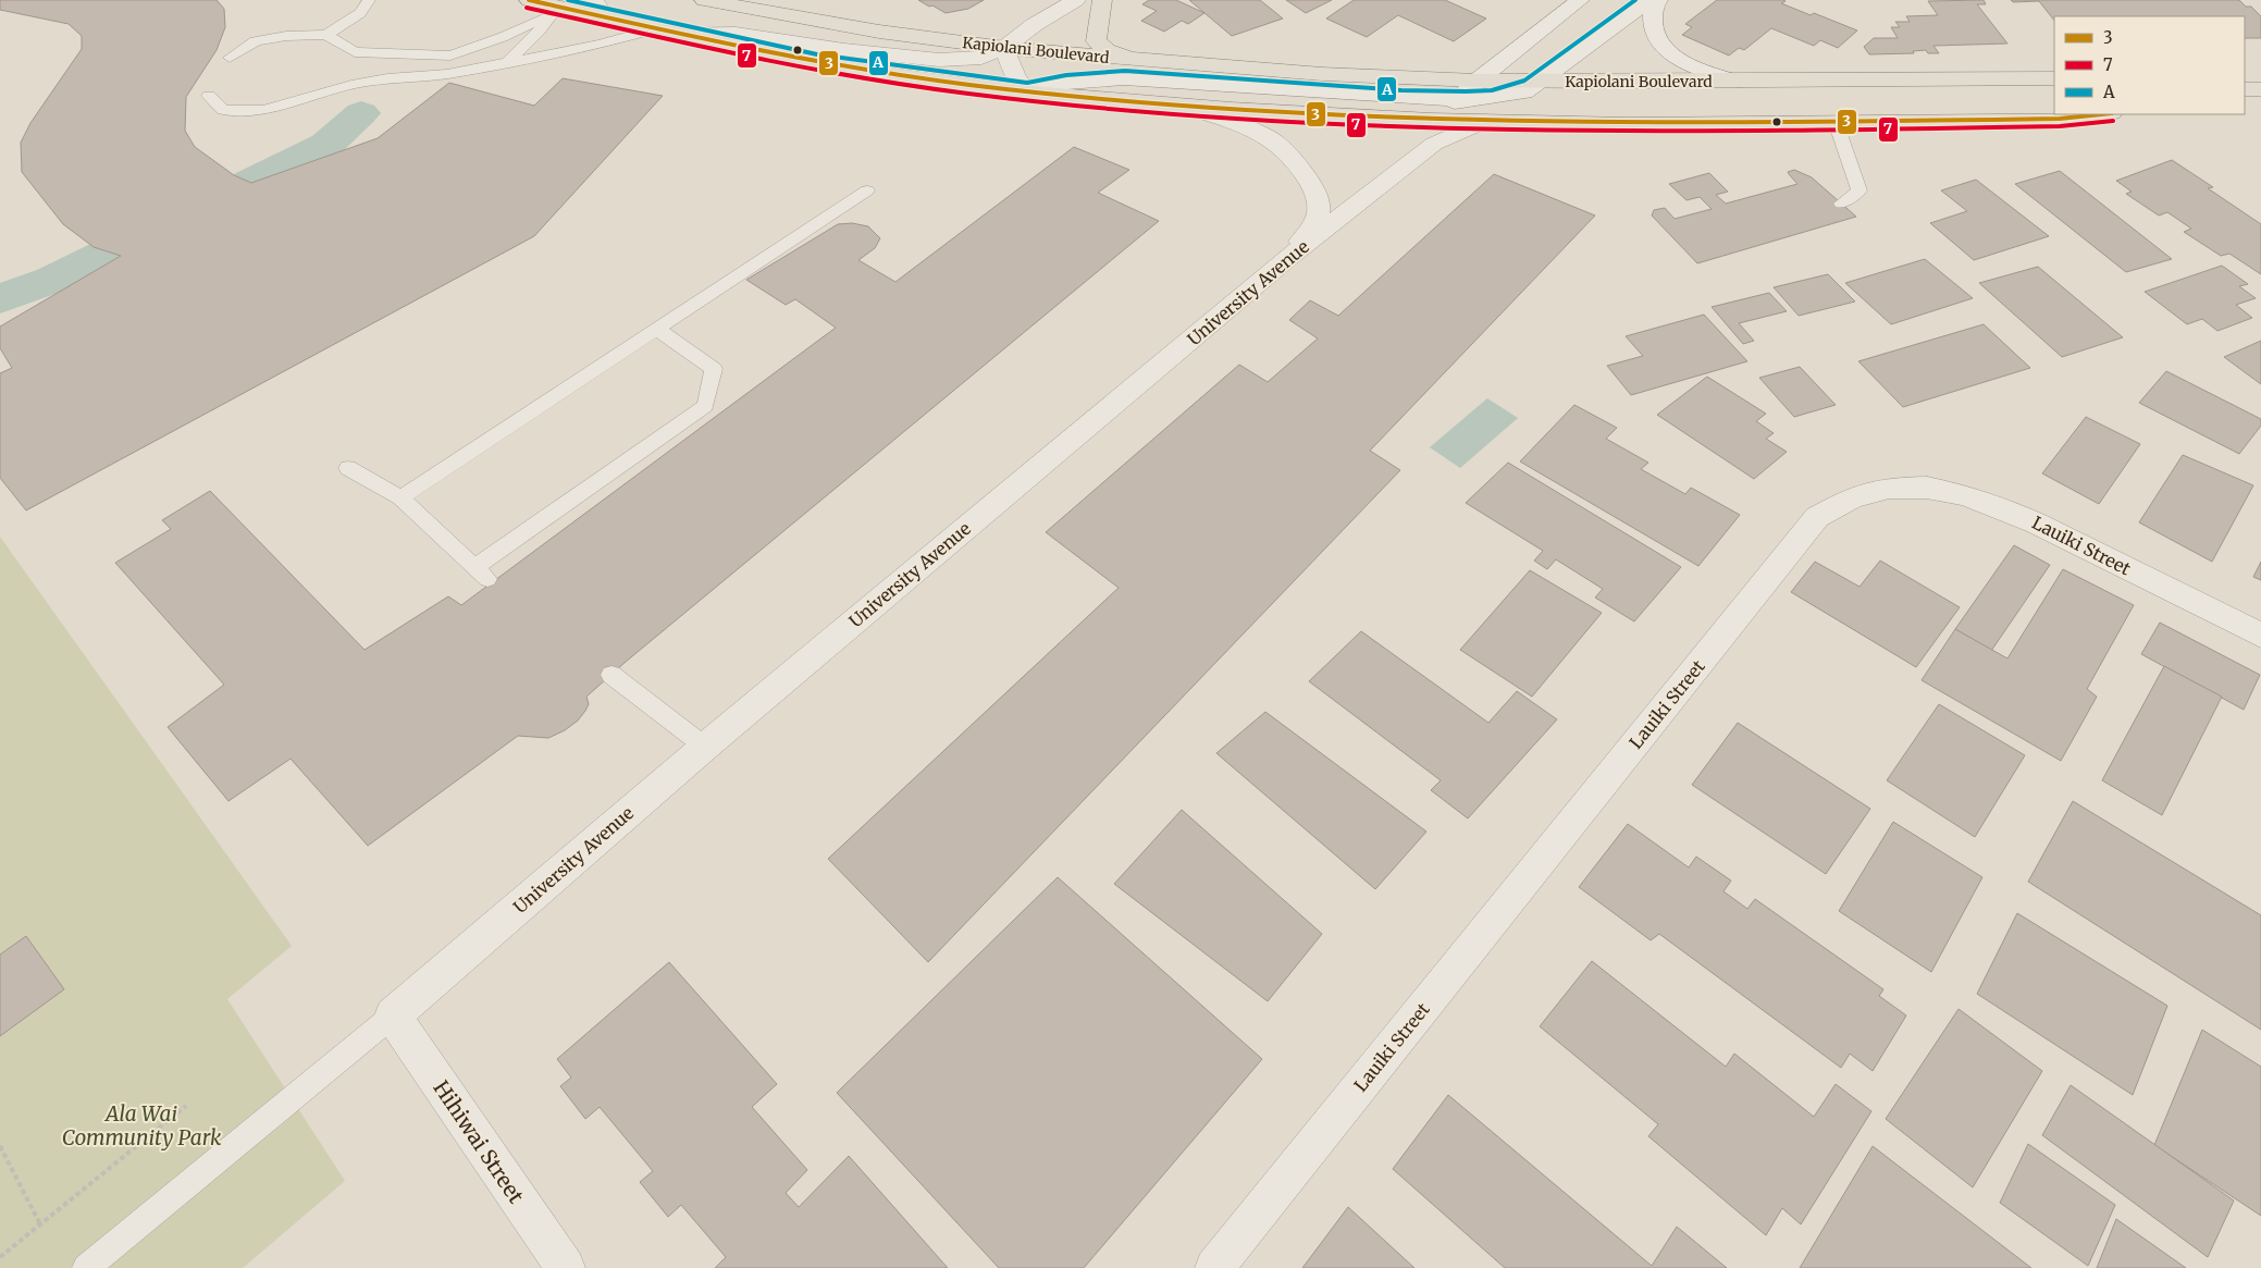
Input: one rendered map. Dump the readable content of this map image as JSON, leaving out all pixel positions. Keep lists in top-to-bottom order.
{
  "streets": {
    "main road": ["Kapiolani Boulevard"],
    "street": ["University Avenue", "Lauiki Street", "Hihiwai Street"]
  },
  "crossings": [
    ["Kapiolani Boulevard", "University Avenue"],
    ["University Avenue", "Hihiwai Street"]
  ],
  "parks": ["Ala Wai Community Park"],
  "lines": ["transit line 3", "transit line A", "transit line 7"],
  "legend": ["3", "7", "A"]
}
